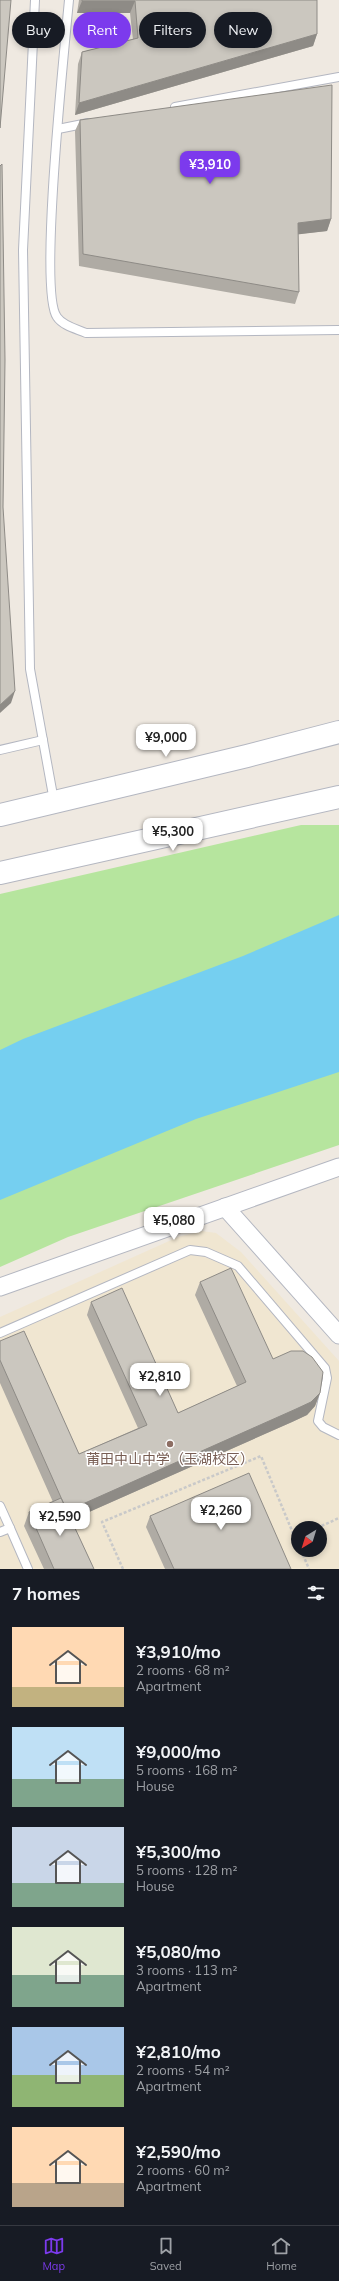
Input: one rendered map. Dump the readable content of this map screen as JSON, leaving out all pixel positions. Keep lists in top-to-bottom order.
{
  "places": ["莆田中山中学（玉湖校区）"],
  "north": "bottom left",
  "page": {
    "chip": [
      "Buy",
      "Rent",
      "Filters",
      "New"
    ],
    "price": [
      "¥3,910",
      "¥9,000",
      "¥5,300",
      "¥5,080",
      "¥2,810",
      "¥2,260",
      "¥2,590"
    ],
    "heading": "7 homes",
    "list": [
      {
        "name": "¥3,910/mo",
        "note": "2 rooms · 68 m² · Apartment"
      },
      {
        "name": "¥9,000/mo",
        "note": "5 rooms · 168 m² · House"
      },
      {
        "name": "¥5,300/mo",
        "note": "5 rooms · 128 m² · House"
      },
      {
        "name": "¥5,080/mo",
        "note": "3 rooms · 113 m² · Apartment"
      },
      {
        "name": "¥2,810/mo",
        "note": "2 rooms · 54 m² · Apartment"
      },
      {
        "name": "¥2,590/mo",
        "note": "2 rooms · 60 m² · Apartment"
      }
    ],
    "tabs": ["Map", "Saved", "Home"]
  }
}
